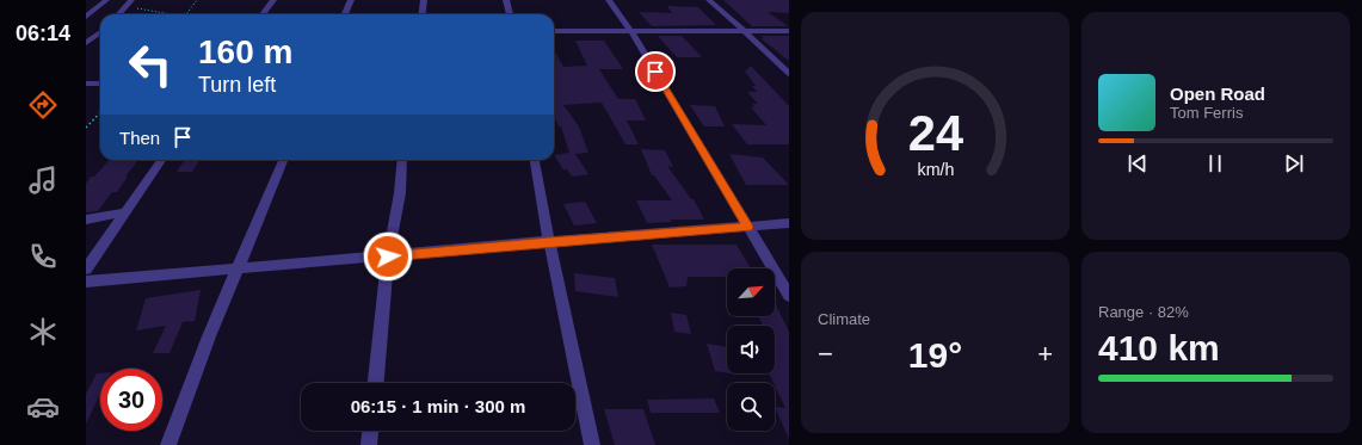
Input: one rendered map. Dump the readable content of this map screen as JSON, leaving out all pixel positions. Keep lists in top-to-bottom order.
{
  "north": "top right",
  "page": {
    "tabs": "06:14",
    "turn": ["160 m", "Turn left"],
    "song": ["Open Road", "Tom Ferris"],
    "then": "Then",
    "tile": [
      "Climate",
      ["Range · 82%", "410 km"]
    ],
    "heat": ["−", "19°", "+"],
    "limit": "30",
    "trip": "06:15 · 1 min · 300 m",
    "gauge": ["24", "km/h"]
  }
}
